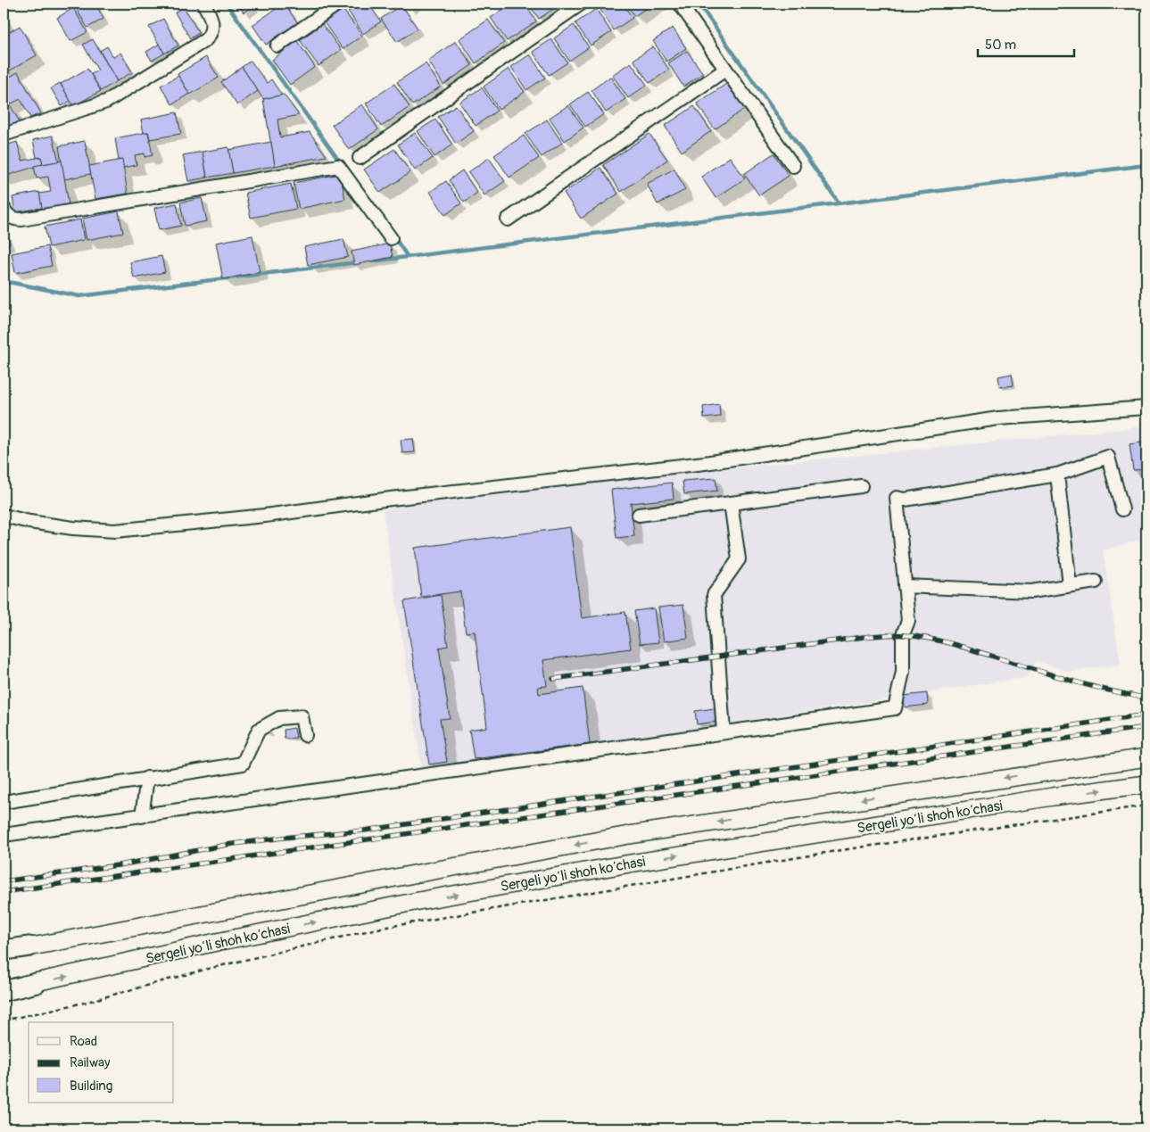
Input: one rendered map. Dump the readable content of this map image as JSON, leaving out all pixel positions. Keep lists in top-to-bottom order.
{
  "streets": {
    "main road": ["Sergeli yo‘li shoh ko‘chasi"]
  },
  "legend": ["Road", "Railway", "Building"],
  "scale_bar": "50 m"
}
